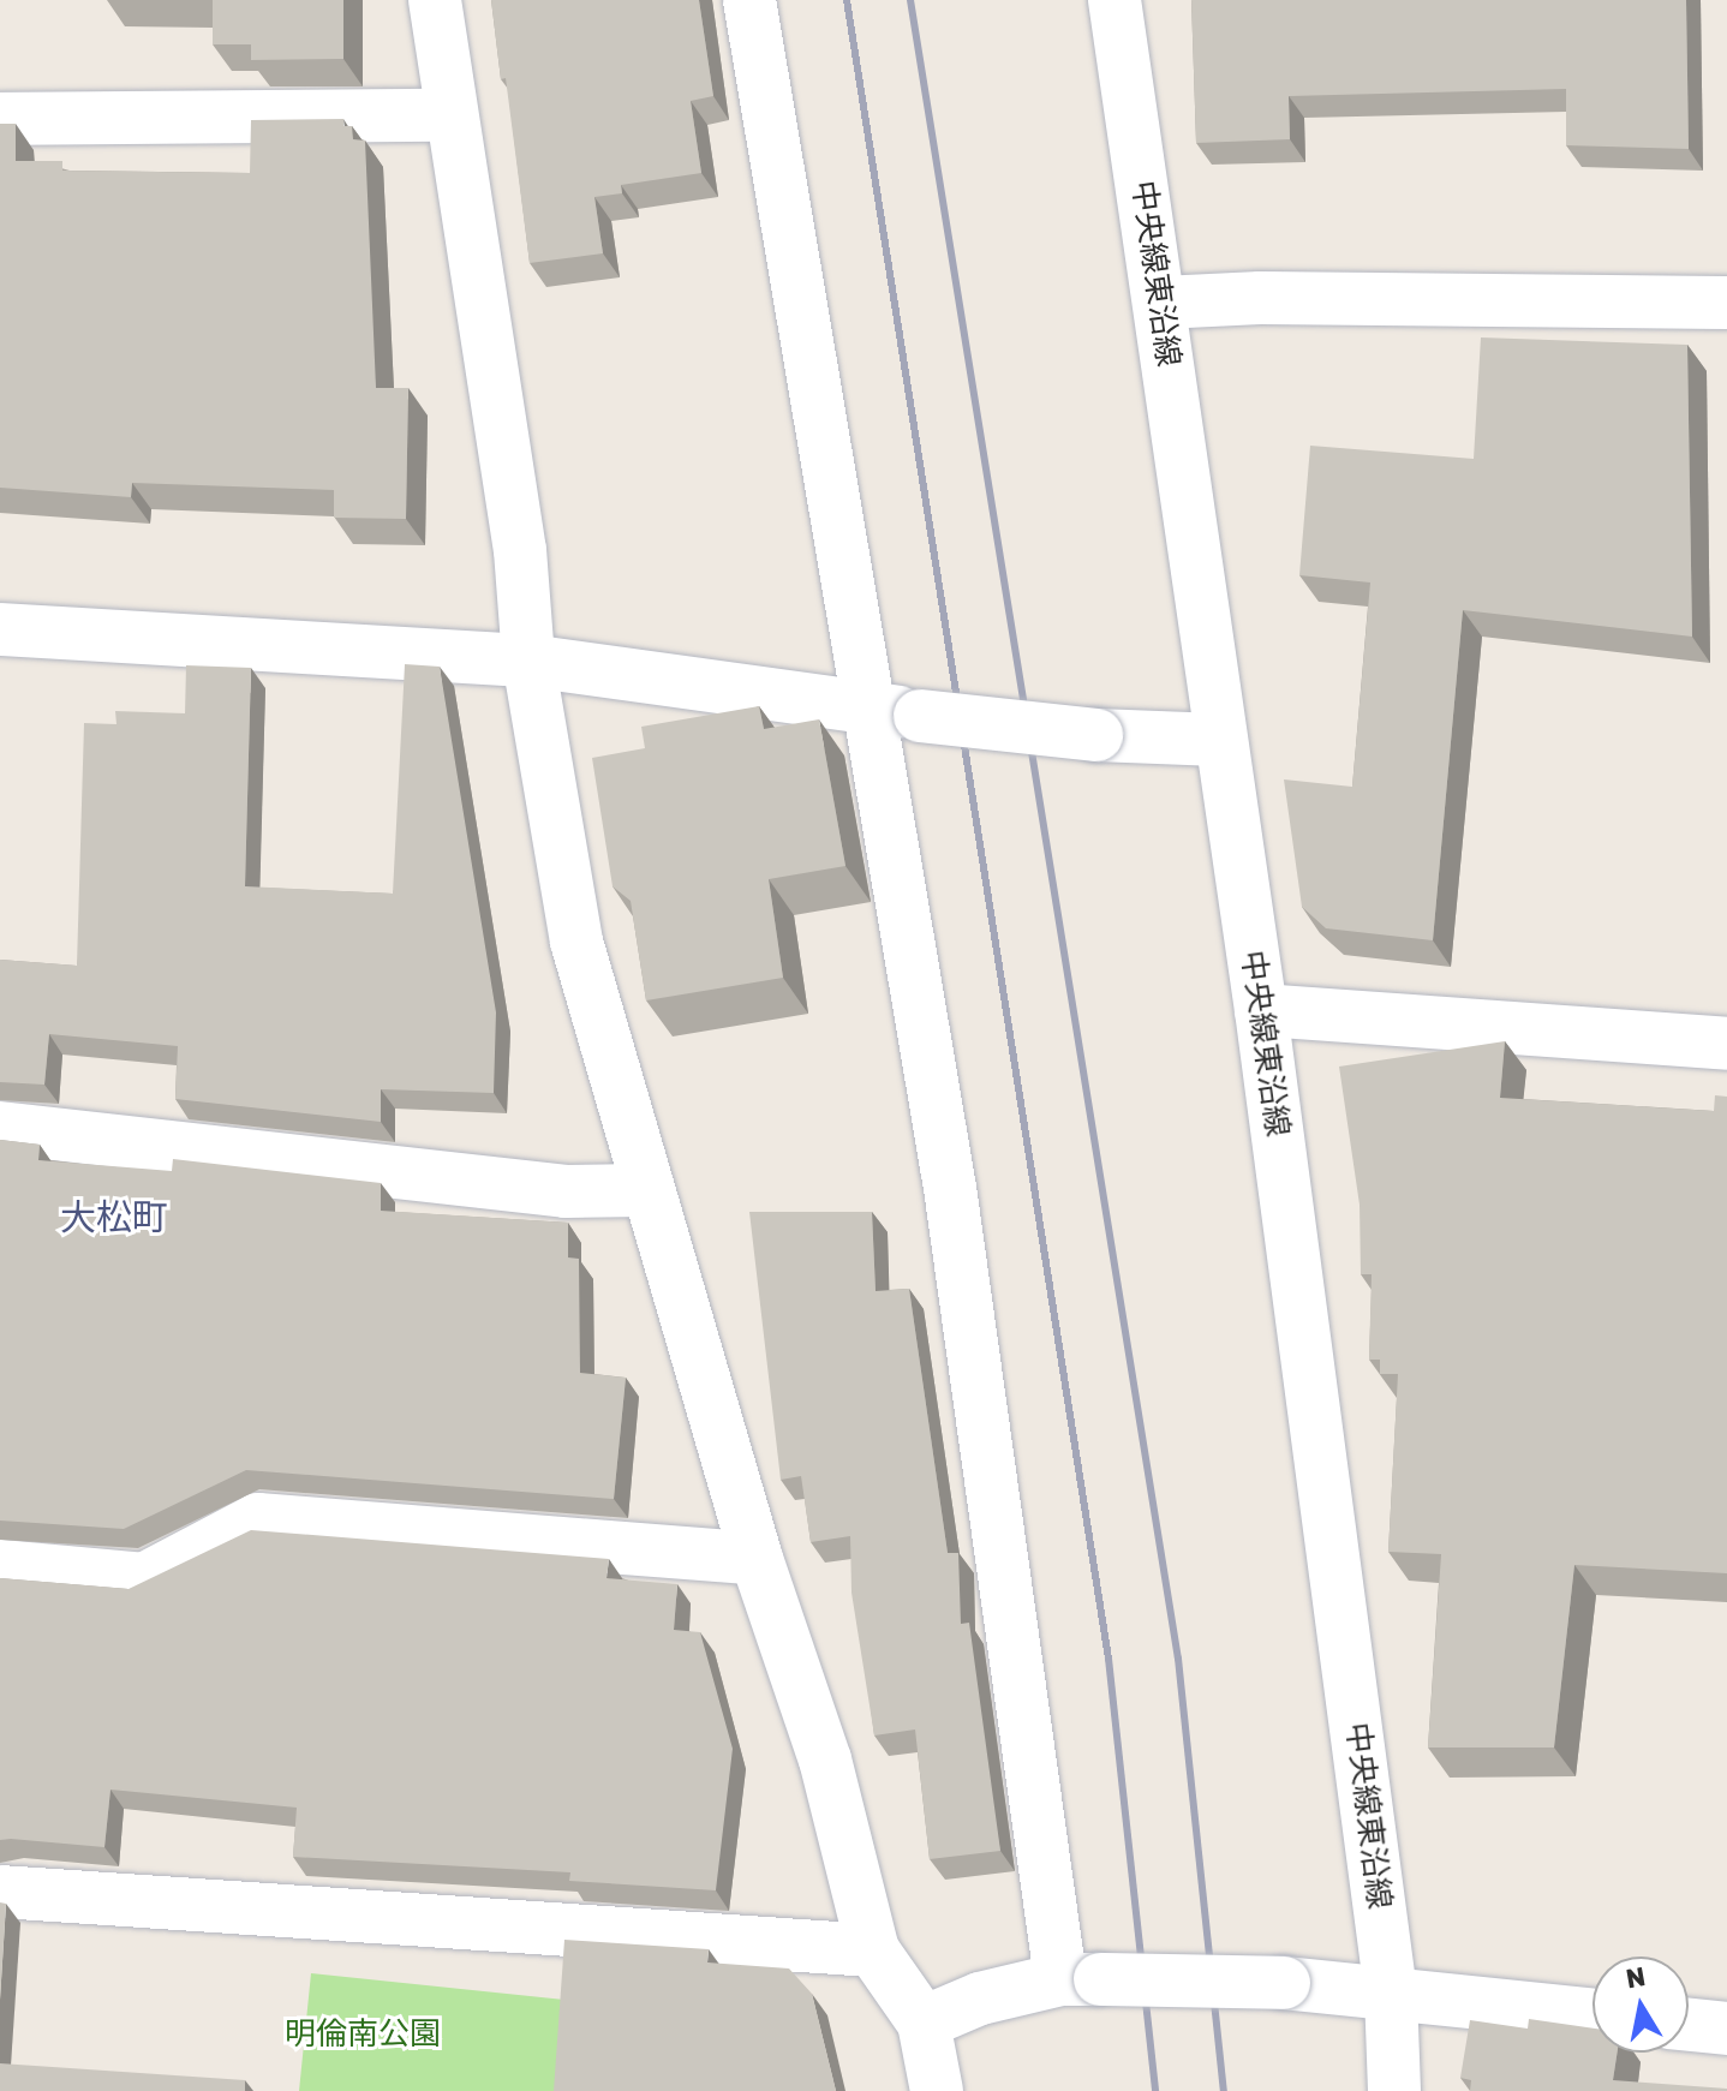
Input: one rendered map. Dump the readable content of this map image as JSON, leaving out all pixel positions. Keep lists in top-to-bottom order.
{
  "streets": {
    "street": ["中央線東沿線"]
  },
  "districts": ["大松町"],
  "parks": ["明倫南公園"],
  "north": "top"
}
